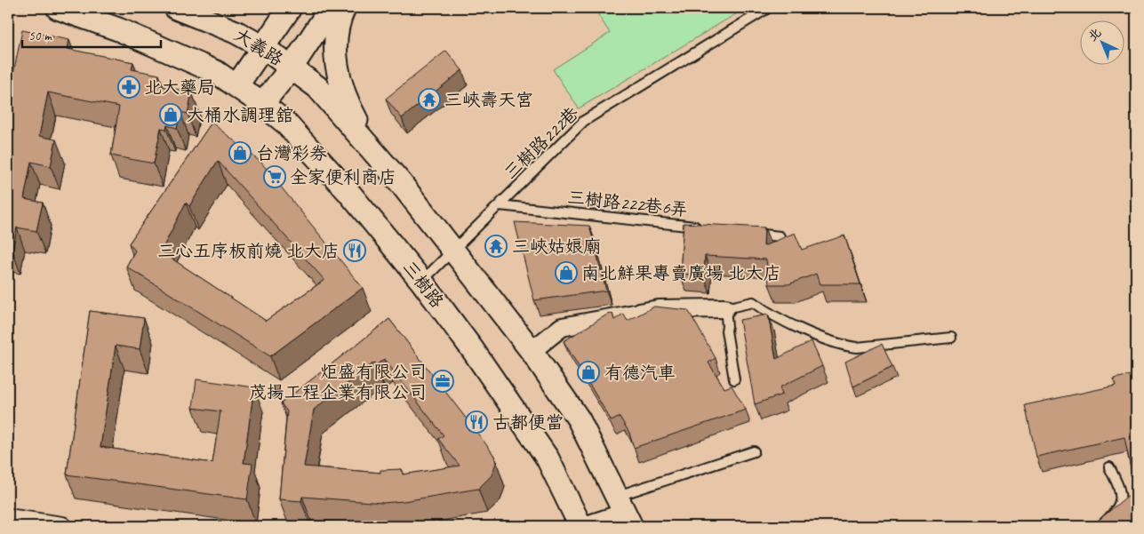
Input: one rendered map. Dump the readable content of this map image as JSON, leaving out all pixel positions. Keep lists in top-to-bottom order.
{
  "streets": {
    "street": ["大義路", "三樹路"],
    "lane": ["三樹路222巷", "三樹路222巷6弄"]
  },
  "crossings": [
    ["三樹路222巷", "三樹路222巷6弄"],
    ["三樹路222巷", "三樹路"]
  ],
  "places": {
    "pharmacy": ["北大藥局"],
    "temple": ["三峽壽天宮", "三峽姑娘廟"],
    "shop": [
      "大桶水調理舘",
      "台灣彩券",
      "南北鮮果專賣廣場 北大店",
      "有德汽車"
    ],
    "supermarket": ["全家便利商店"],
    "restaurant": ["三心五序板前燒 北大店", "古都便當"],
    "office": ["炬盛有限公司 茂揚工程企業有限公司"]
  },
  "scale_bar": "50 m",
  "north": "top left"
}
